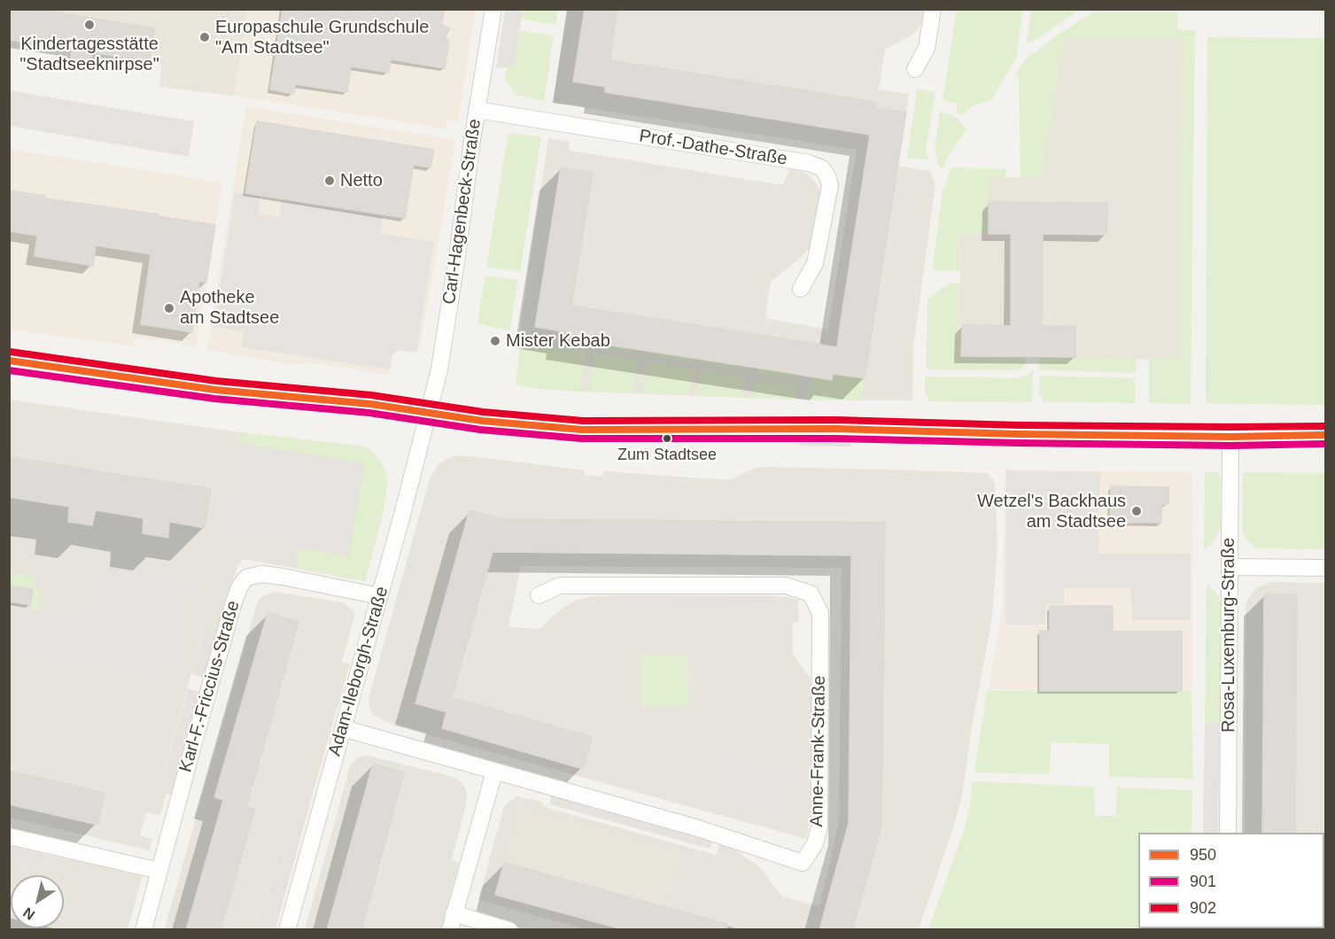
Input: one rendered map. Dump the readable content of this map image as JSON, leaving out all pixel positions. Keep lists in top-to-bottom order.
{
  "streets": {
    "street": [
      "Prof.-Dathe-Straße",
      "Carl-Hagenbeck-Straße",
      "Rosa-Luxemburg-Straße",
      "Adam-Ileborgh-Straße",
      "Karl-F.-Friccius-Straße",
      "Anne-Frank-Straße"
    ]
  },
  "crossings": [
    ["Prof.-Dathe-Straße", "Carl-Hagenbeck-Straße"],
    ["Carl-Hagenbeck-Straße", "Adam-Ileborgh-Straße"],
    ["Adam-Ileborgh-Straße", "Karl-F.-Friccius-Straße"],
    ["Adam-Ileborgh-Straße", "Anne-Frank-Straße"]
  ],
  "places": [
    "Kindertagesstätte \"Stadtseeknirpse\"",
    "Europaschule Grundschule \"Am Stadtsee\"",
    "Netto",
    "Apotheke am Stadtsee",
    "Mister Kebab",
    "Zum Stadtsee",
    "Wetzel's Backhaus am Stadtsee"
  ],
  "lines": ["transit line 902", "transit line 950", "transit line 901"],
  "legend": ["950", "901", "902"],
  "north": "bottom left"
}
